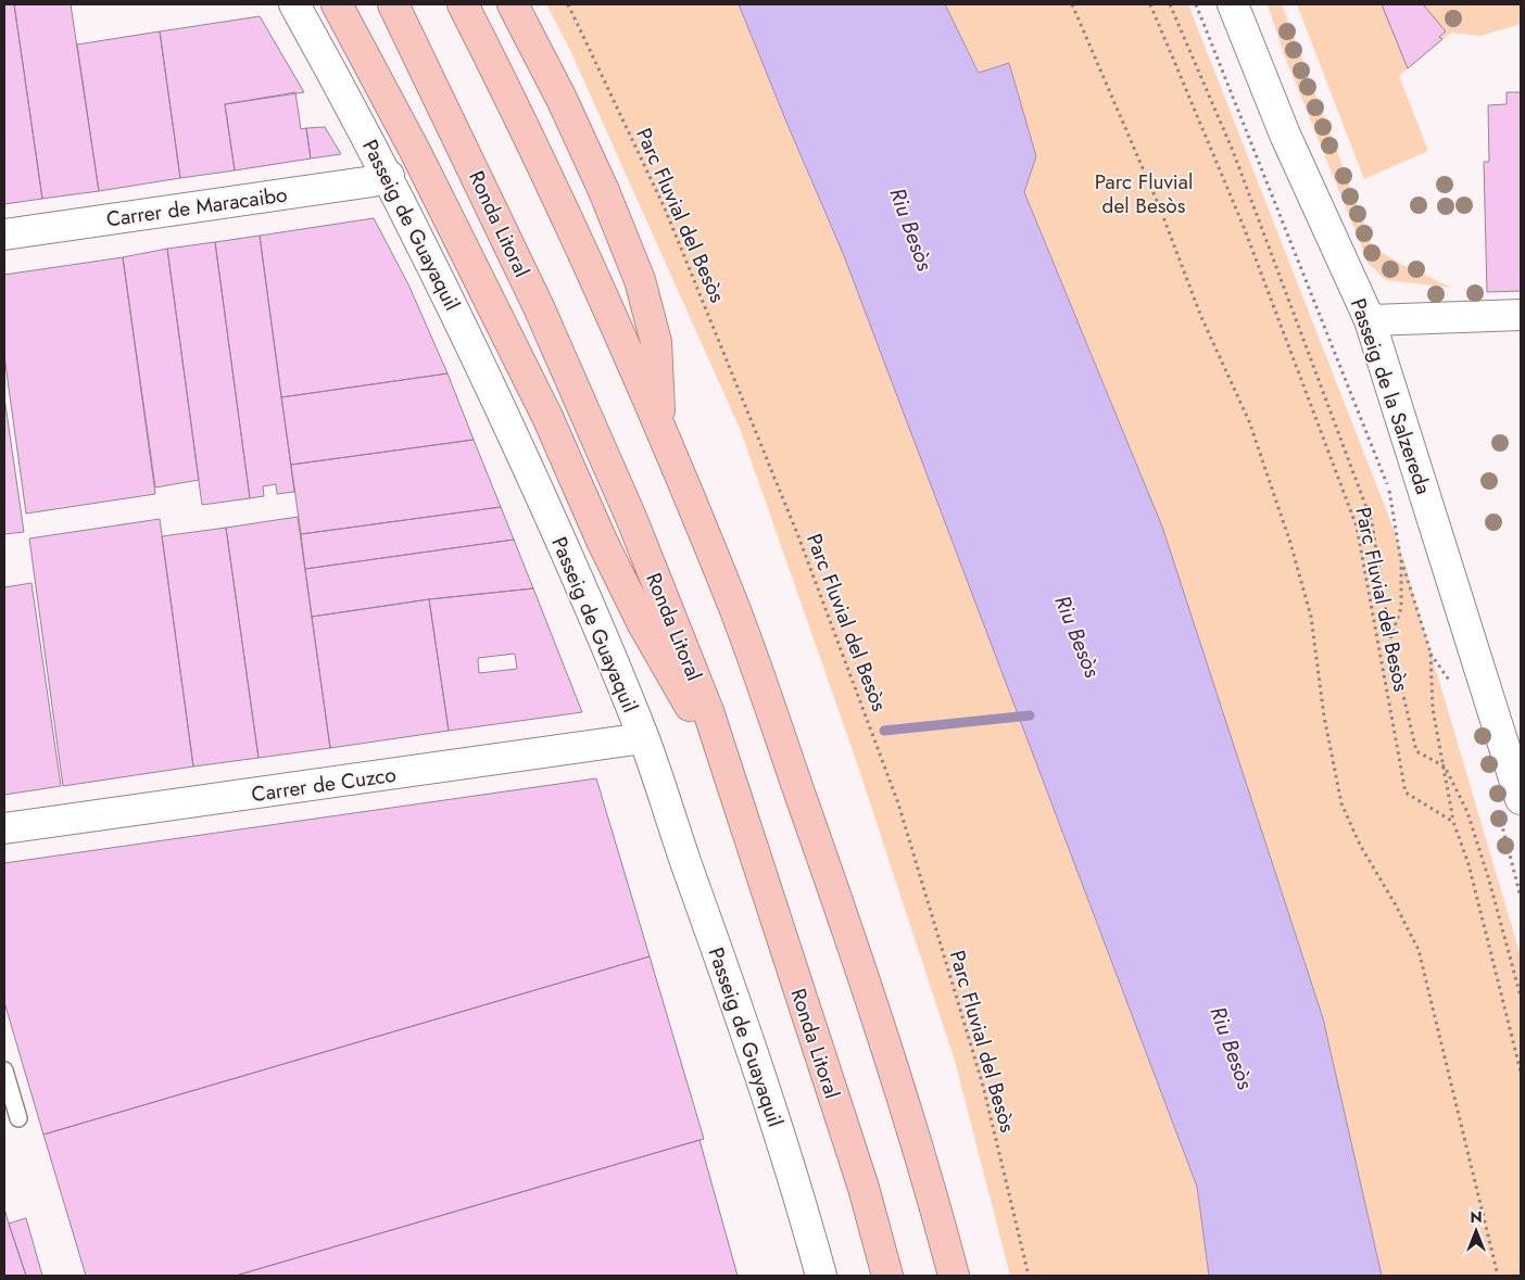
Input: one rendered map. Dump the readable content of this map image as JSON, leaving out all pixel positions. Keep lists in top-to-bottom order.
{
  "streets": {
    "highway": ["Ronda Litoral"],
    "street": [
      "Carrer de Maracaibo",
      "Passeig de Guayaquil",
      "Passeig de la Salzereda",
      "Carrer de Cuzco"
    ],
    "path": ["Parc Fluvial del Besòs"]
  },
  "crossings": [
    ["Carrer de Maracaibo", "Passeig de Guayaquil"],
    ["Passeig de Guayaquil", "Carrer de Cuzco"]
  ],
  "water": ["Riu Besòs"],
  "parks": ["Parc Fluvial del Besòs"],
  "north": "top"
}
